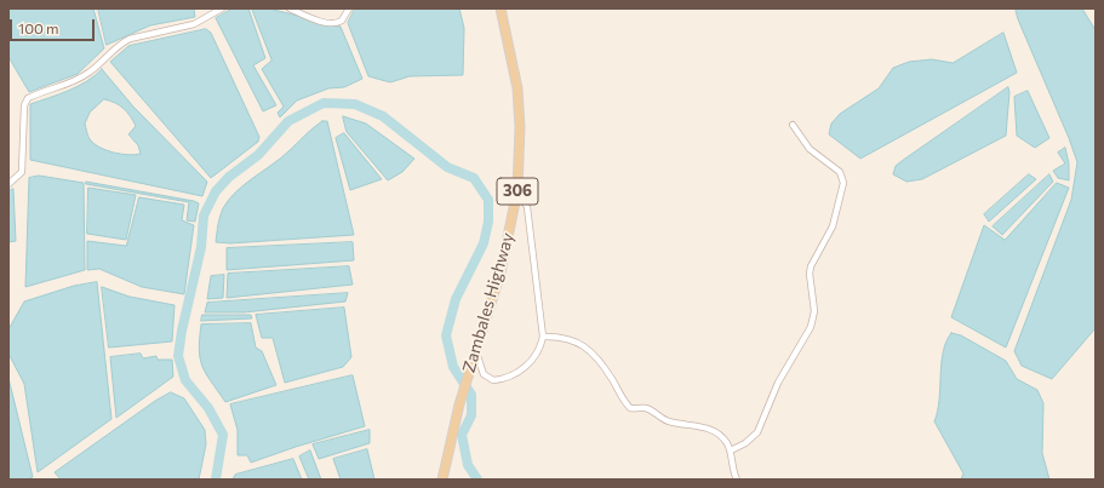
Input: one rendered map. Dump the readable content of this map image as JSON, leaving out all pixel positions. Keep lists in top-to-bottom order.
{
  "streets": {
    "main road": ["306", "Zambales Highway"]
  },
  "scale_bar": "100 m"
}
